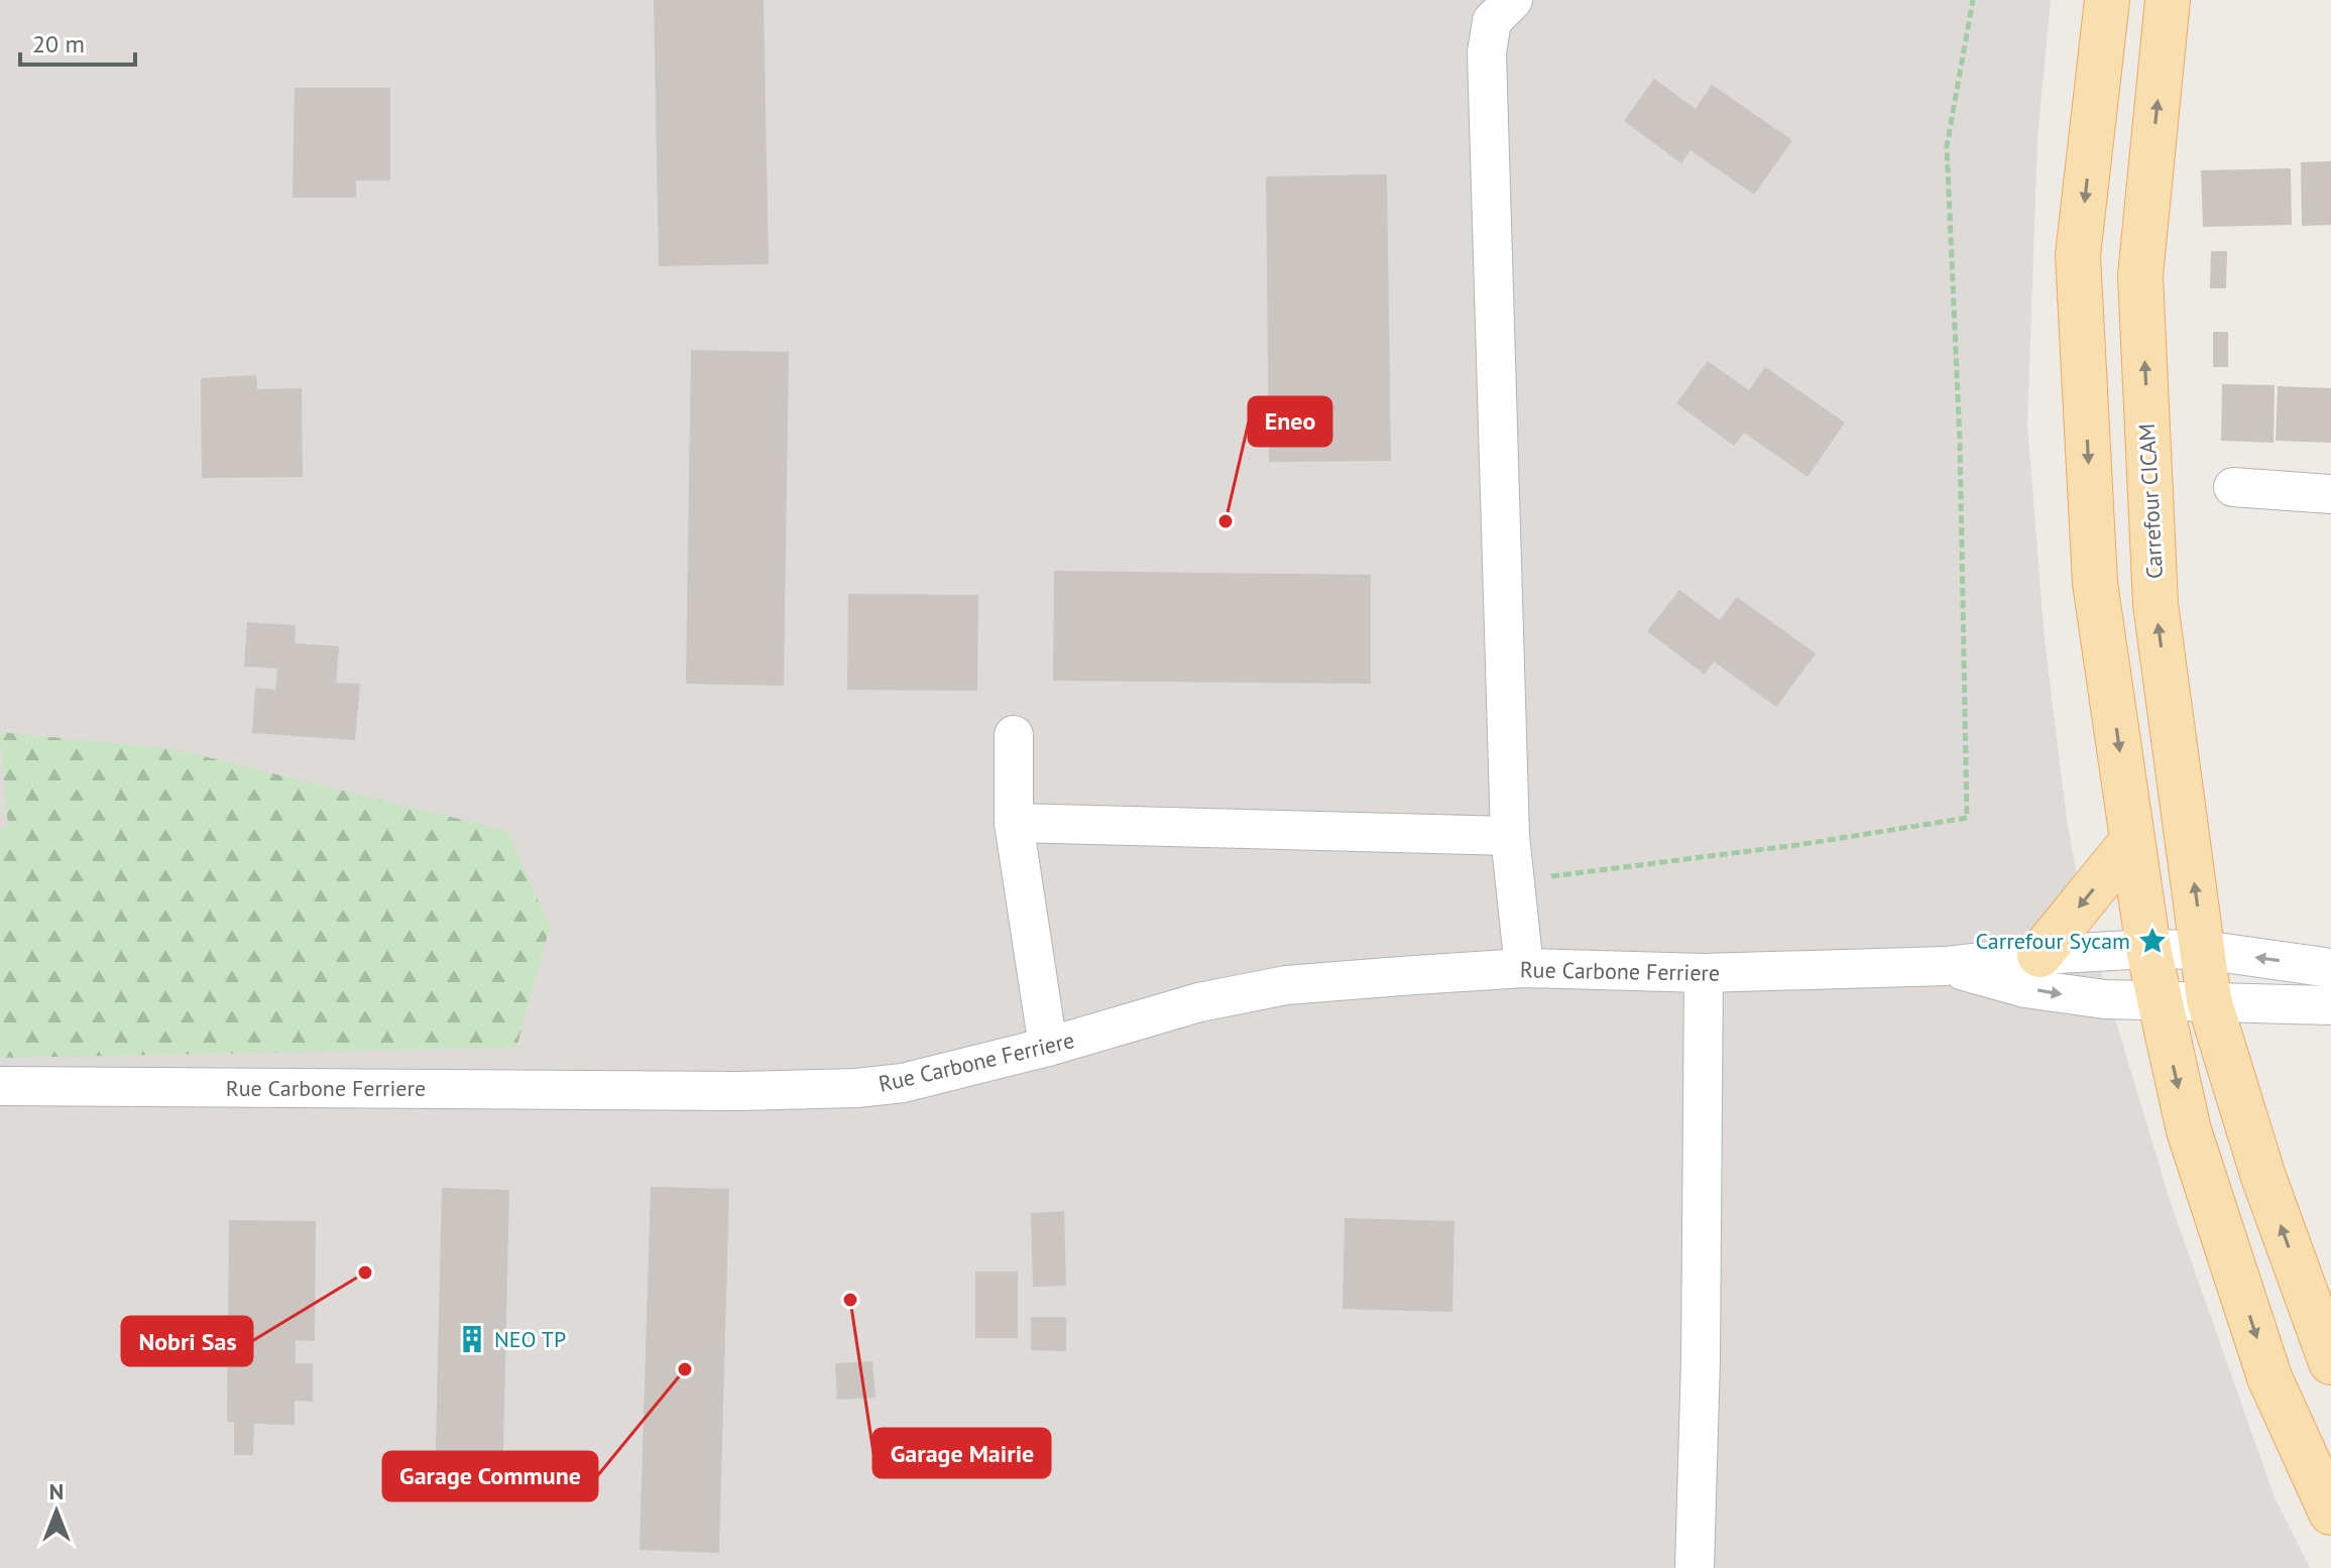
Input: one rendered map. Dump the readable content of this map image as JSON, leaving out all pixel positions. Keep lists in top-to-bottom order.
{
  "streets": {
    "main road": ["Carrefour CICAM"],
    "street": ["Rue Carbone Ferriere"]
  },
  "crossings": [
    ["Carrefour CICAM", "Rue Carbone Ferriere"]
  ],
  "places": {
    "other": [
      "Eneo",
      "Nobri Sas",
      "Garage Mairie",
      "Garage Commune"
    ],
    "place": ["Carrefour Sycam"],
    "building": ["NEO TP"]
  },
  "scale_bar": "20 m",
  "north": "top"
}
